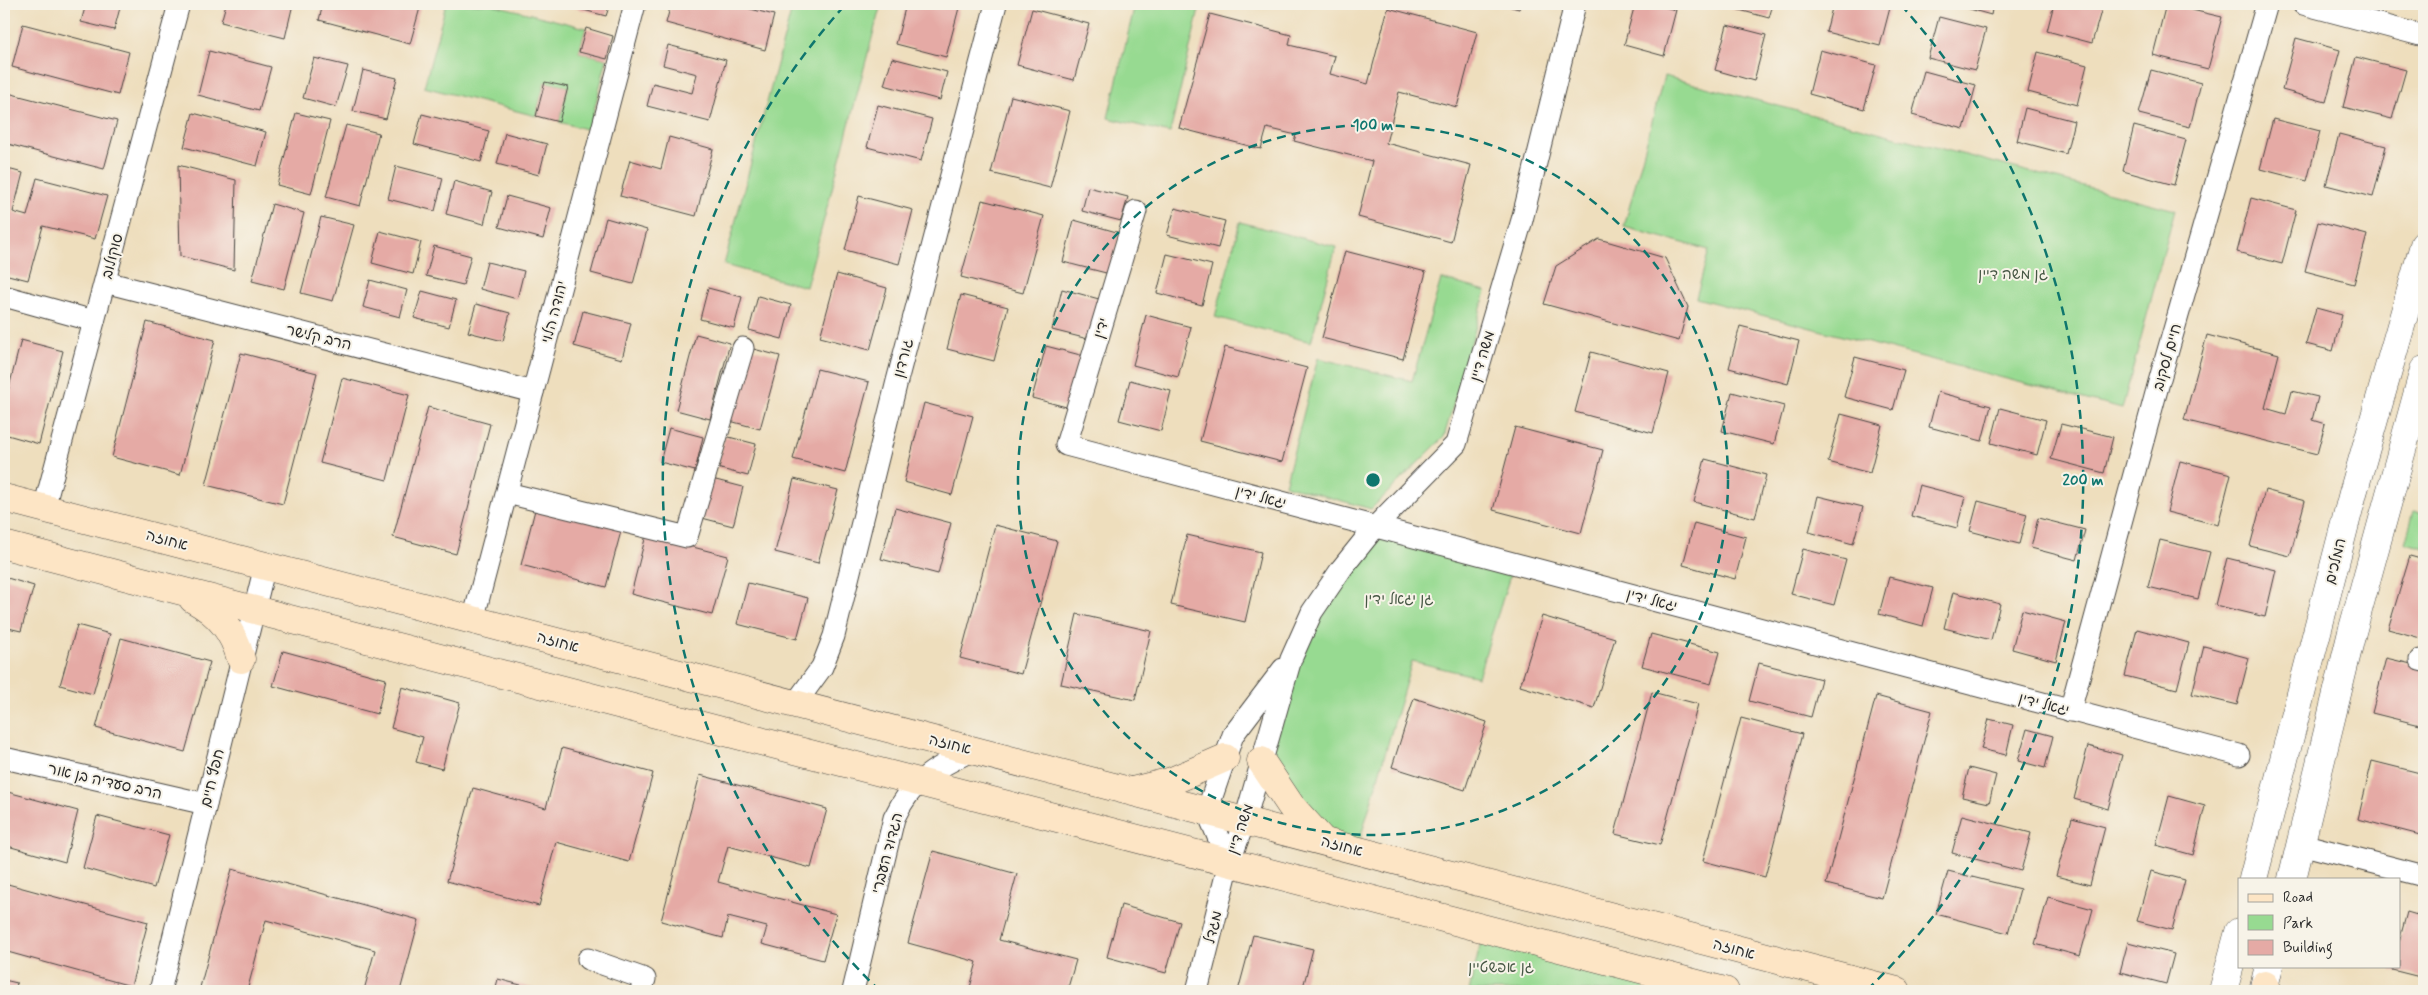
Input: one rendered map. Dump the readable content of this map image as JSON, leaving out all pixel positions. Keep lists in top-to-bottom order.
{
  "streets": {
    "main road": ["אחוזה"],
    "street": [
      "סוקולוב",
      "יהודה הלוי",
      "ידין",
      "הרב קלישר",
      "משה דיין",
      "חיים לסקוב",
      "גורדון",
      "יגאל ידין",
      "המלכים",
      "חפץ חיים",
      "הרב סעדיה בן אור",
      "הגדוד העברי",
      "מגדל"
    ]
  },
  "crossings": [
    ["סוקולוב", "הרב קלישר"],
    ["סוקולוב", "אחוזה"],
    ["יהודה הלוי", "הרב קלישר"],
    ["יהודה הלוי", "אחוזה"],
    ["ידין", "יגאל ידין"],
    ["משה דיין", "יגאל ידין"],
    ["משה דיין", "אחוזה"],
    ["משה דיין", "מגדל"],
    ["חיים לסקוב", "יגאל ידין"],
    ["גורדון", "אחוזה"],
    ["אחוזה", "חפץ חיים"],
    ["אחוזה", "הגדוד העברי"],
    ["חפץ חיים", "הרב סעדיה בן אור"]
  ],
  "parks": ["גן משה דיין", "גן יגאל ידין", "גן אפשטיין"],
  "legend": ["Road", "Park", "Building"],
  "rings": ["100 m", "200 m"]
}
